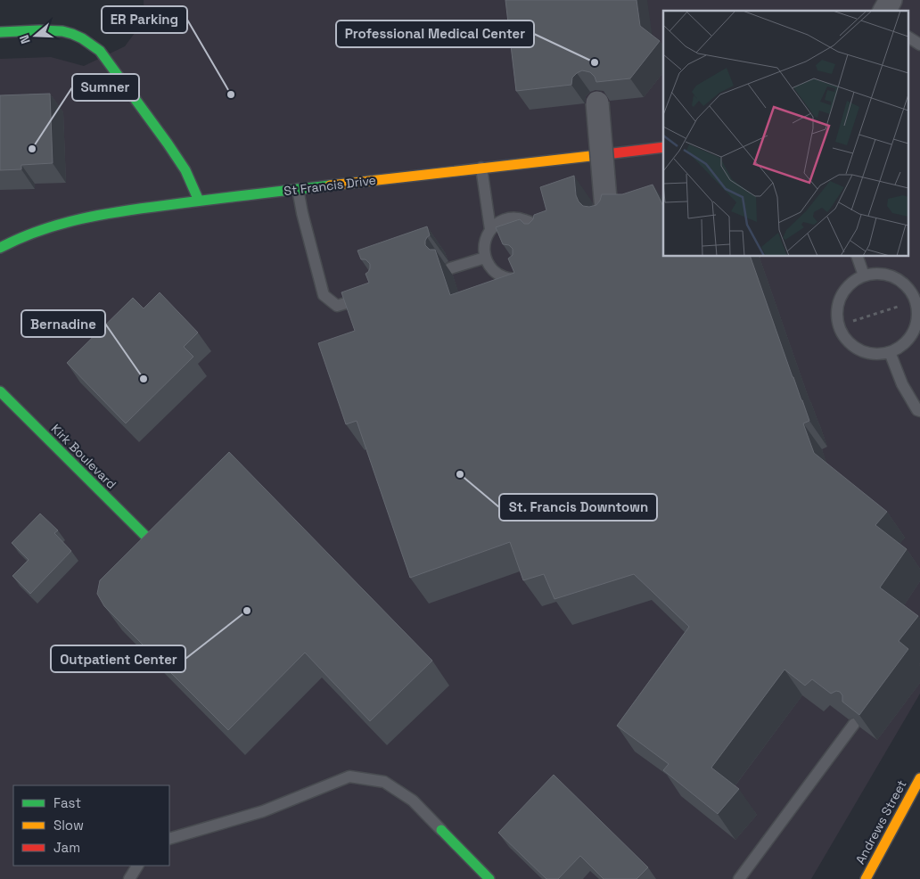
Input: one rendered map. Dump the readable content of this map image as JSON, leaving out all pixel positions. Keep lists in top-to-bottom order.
{
  "streets": {
    "street": ["St Francis Drive", "Kirk Boulevard", "Andrews Street"]
  },
  "places": [
    "Professional Medical Center",
    "ER Parking",
    "Sumner",
    "Bernadine",
    "St. Francis Downtown",
    "Outpatient Center"
  ],
  "legend": ["Fast", "Slow", "Jam"],
  "north": "left"
}
